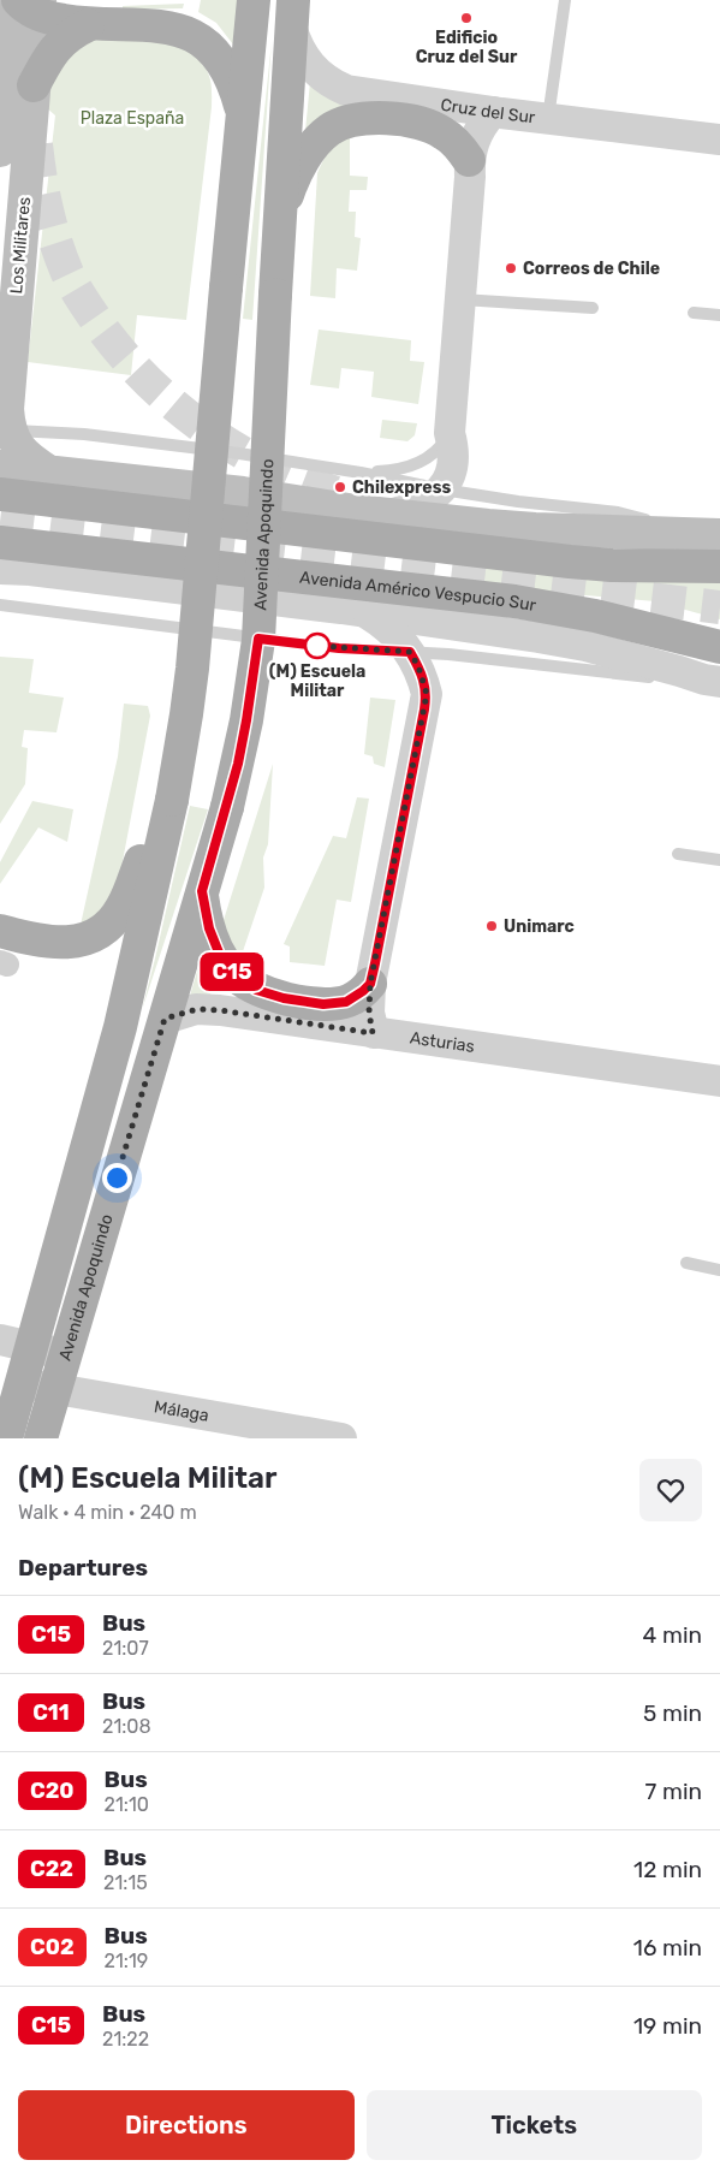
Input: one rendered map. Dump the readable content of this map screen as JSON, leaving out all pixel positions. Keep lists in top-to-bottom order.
{
  "streets": {
    "main road": ["Los Militares", "Avenida Apoquindo", "Avenida Américo Vespucio Sur"],
    "street": ["Cruz del Sur", "Asturias", "Málaga"]
  },
  "crossings": [
    ["Cruz del Sur", "Avenida Apoquindo"],
    ["Avenida Apoquindo", "Asturias"],
    ["Avenida Apoquindo", "Málaga"]
  ],
  "parks": ["Plaza España"],
  "places": [
    "Edificio Cruz del Sur",
    "Correos de Chile",
    "Chilexpress",
    "(M) Escuela Militar",
    "Unimarc"
  ],
  "lines": ["bus line C15"],
  "page": {
    "on_map": "C15",
    "heading": [
      ["(M) Escuela Militar", "Walk · 4 min · 240 m"],
      "Departures"
    ],
    "list": [
      {
        "mark": "C15",
        "name": "Bus",
        "note": "21:07",
        "value": "4 min"
      },
      {
        "mark": "C11",
        "name": "Bus",
        "note": "21:08",
        "value": "5 min"
      },
      {
        "mark": "C20",
        "name": "Bus",
        "note": "21:10",
        "value": "7 min"
      },
      {
        "mark": "C22",
        "name": "Bus",
        "note": "21:15",
        "value": "12 min"
      },
      {
        "mark": "C02",
        "name": "Bus",
        "note": "21:19",
        "value": "16 min"
      },
      {
        "mark": "C15",
        "name": "Bus",
        "note": "21:22",
        "value": "19 min"
      }
    ],
    "buttons": ["Directions", "Tickets"]
  }
}
